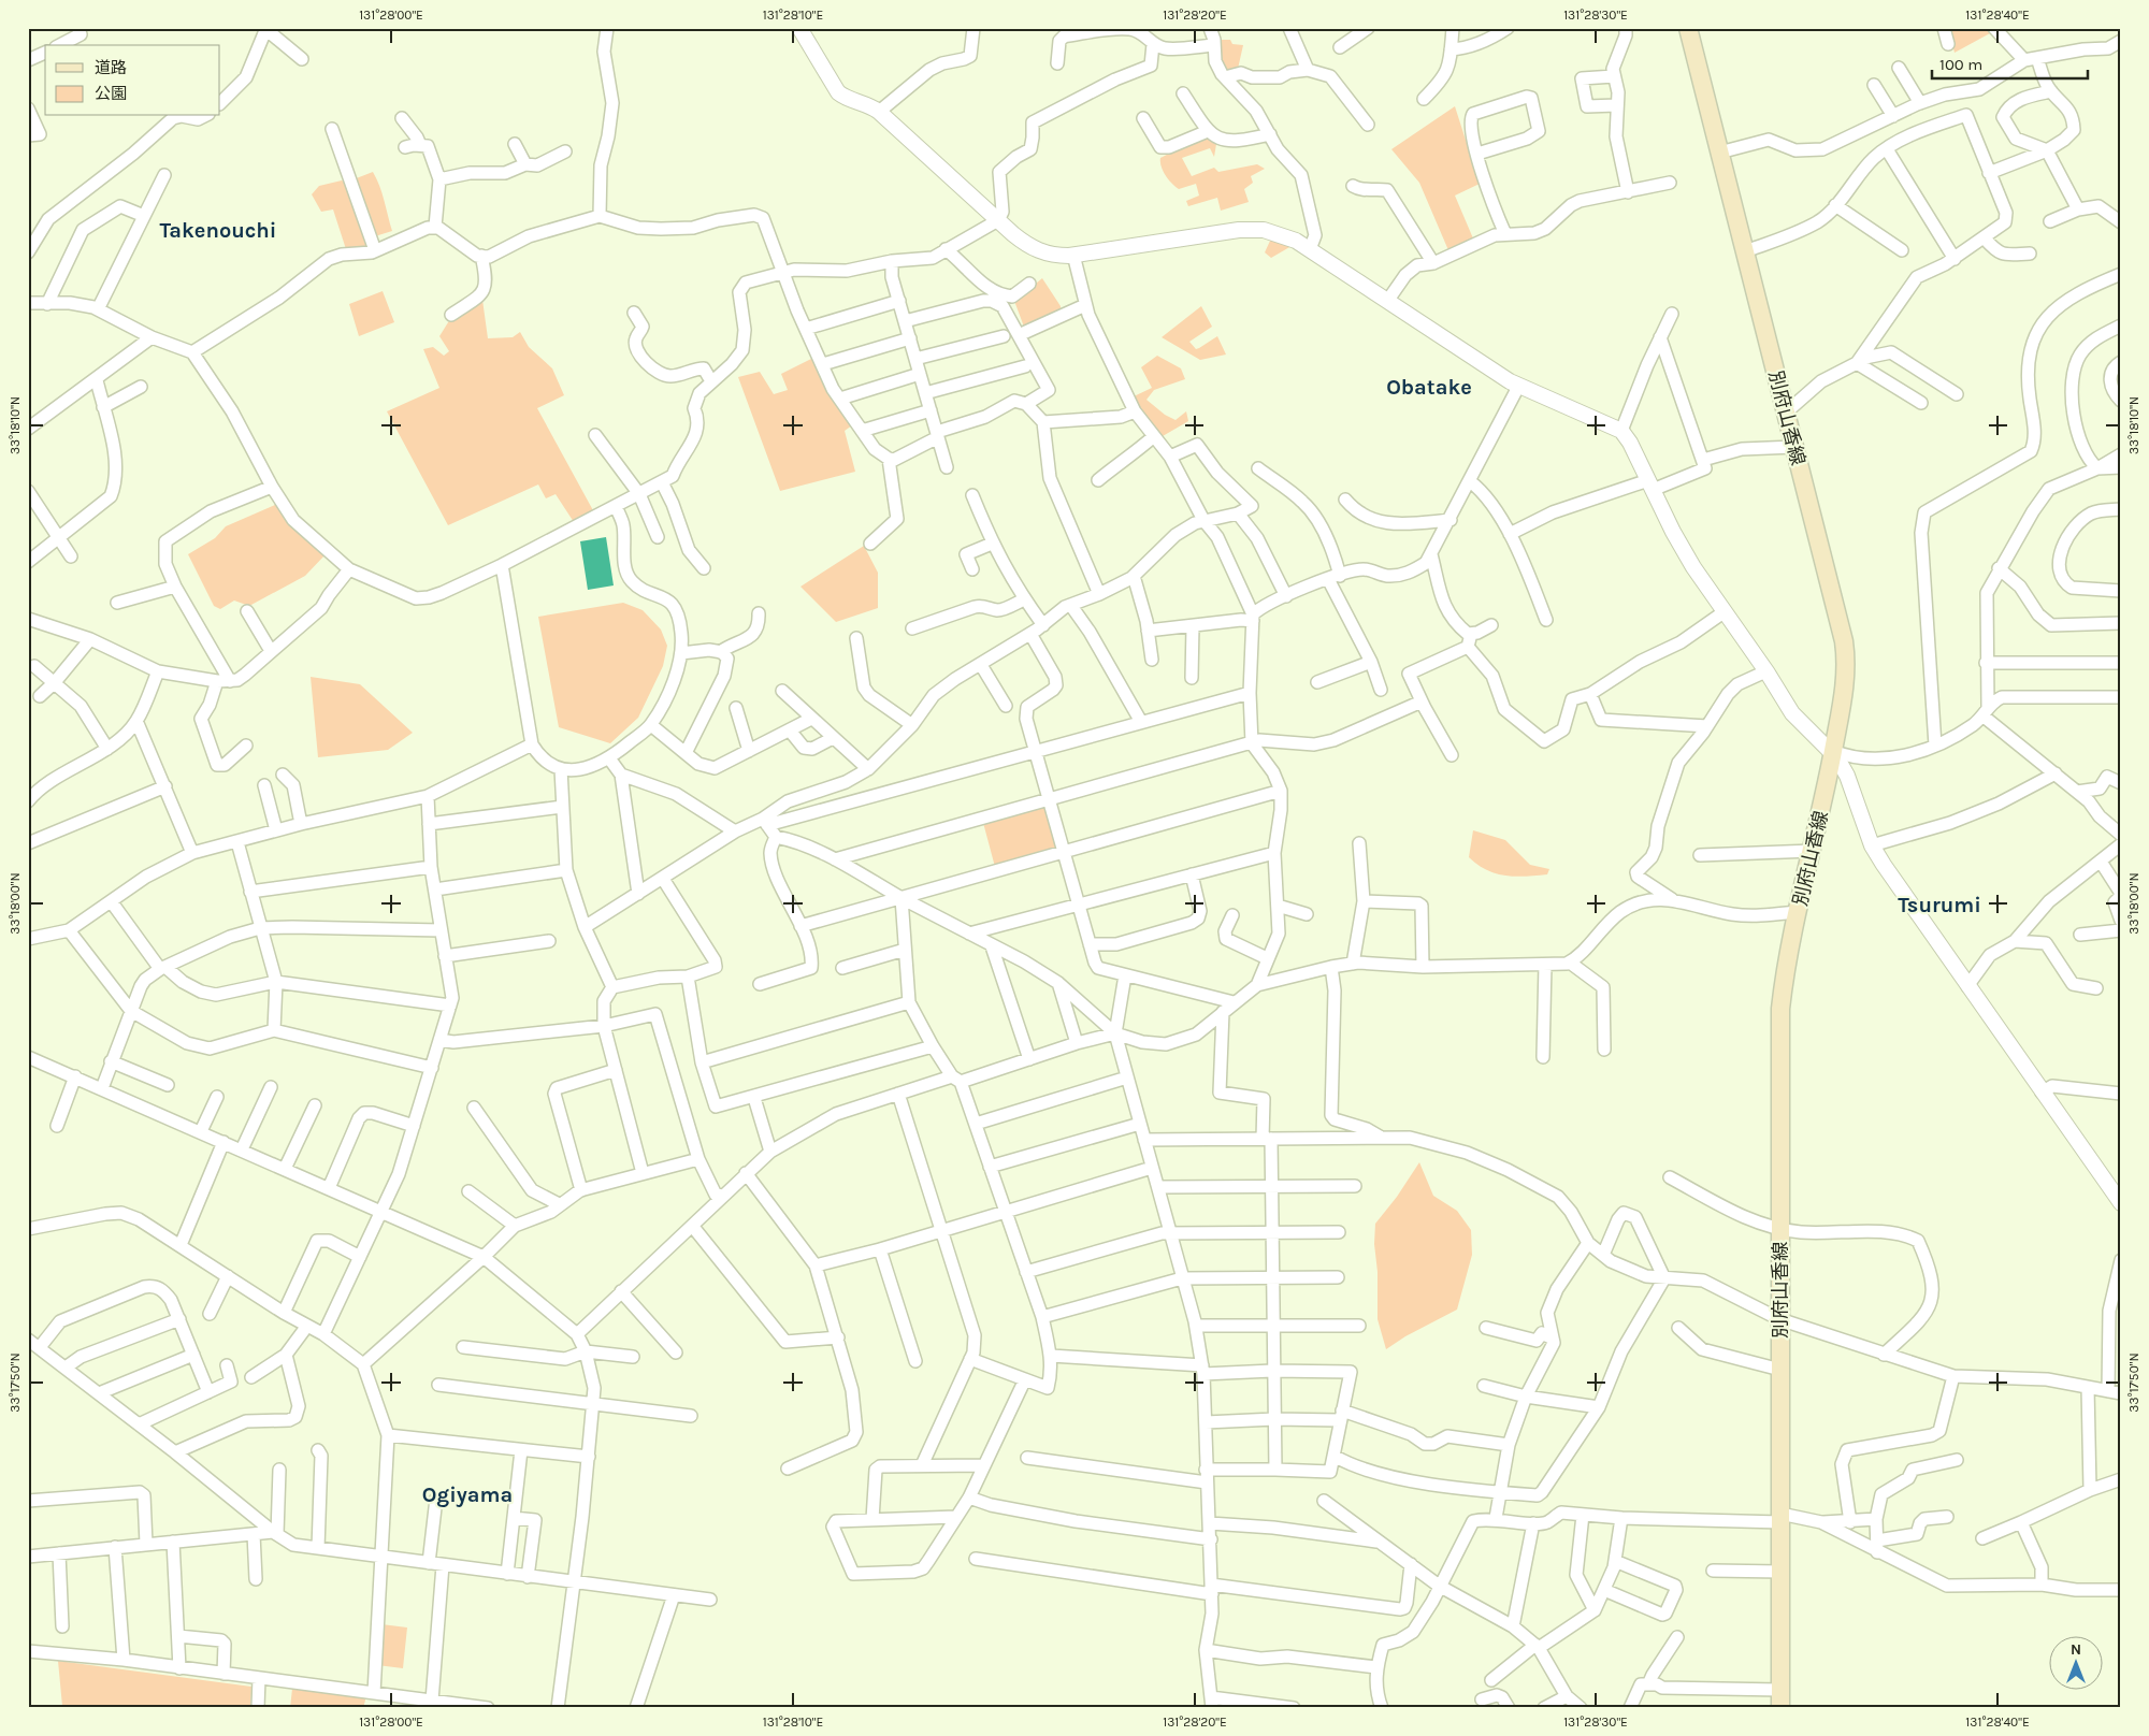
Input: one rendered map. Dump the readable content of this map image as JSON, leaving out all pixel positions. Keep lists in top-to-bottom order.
{
  "streets": {
    "main road": ["別府山香線"]
  },
  "districts": [
    "Takenouchi",
    "Obatake",
    "Tsurumi",
    "Ogiyama"
  ],
  "legend": ["道路", "公園"],
  "scale_bar": "100 m",
  "north": "top",
  "coordinates": [
    "131°28'00\"E",
    "131°28'10\"E",
    "131°28'20\"E",
    "131°28'30\"E",
    "131°28'40\"E",
    "33°18'10\"N",
    "33°18'00\"N",
    "33°17'50\"N"
  ]
}
